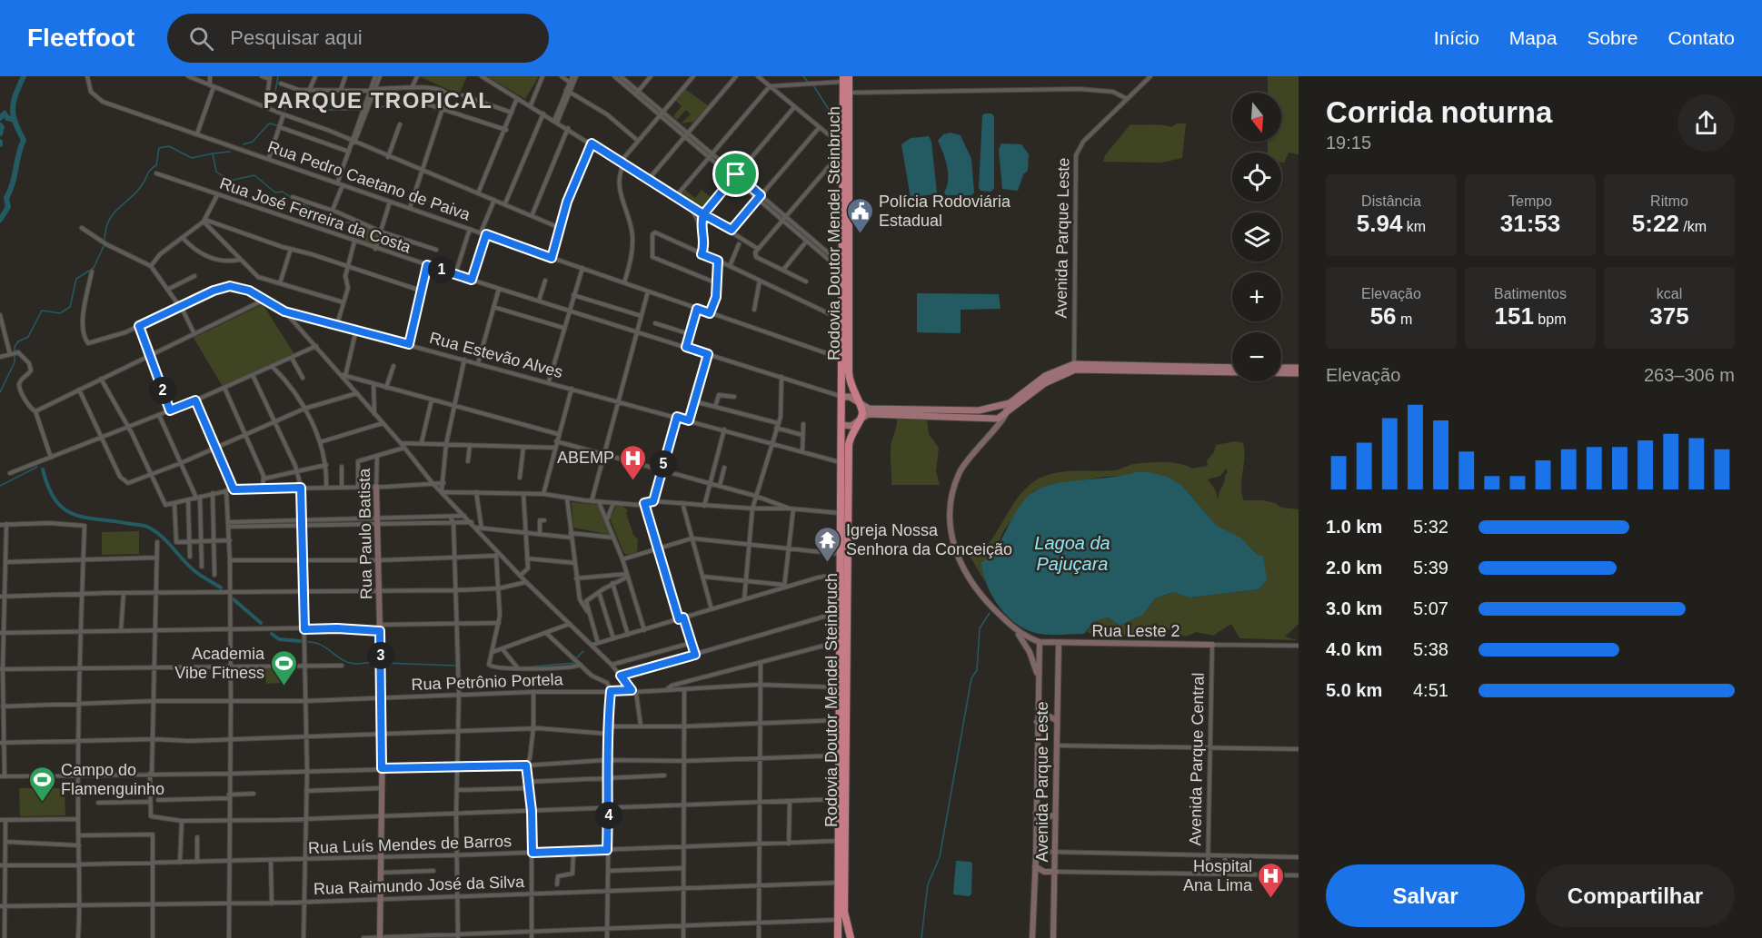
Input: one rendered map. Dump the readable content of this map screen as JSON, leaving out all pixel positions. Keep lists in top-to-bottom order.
{
  "streets": {
    "highway": ["Rodovia Doutor Mendel Steinbruch"],
    "street": [
      "Rua Pedro Caetano de Paiva",
      "Rua José Ferreira da Costa",
      "Avenida Parque Leste",
      "Rua Estevão Alves",
      "Rua Paulo Batista",
      "Rua Leste 2",
      "Rua Petrônio Portela",
      "Avenida Parque Central",
      "Rua Luís Mendes de Barros",
      "Rua Raimundo José da Silva"
    ]
  },
  "crossings": [
    ["Rua Pedro Caetano de Paiva", "Rodovia Doutor Mendel Steinbruch"],
    ["Rua José Ferreira da Costa", "Rodovia Doutor Mendel Steinbruch"],
    ["Rodovia Doutor Mendel Steinbruch", "Rua Estevão Alves"],
    ["Rodovia Doutor Mendel Steinbruch", "Rua Petrônio Portela"],
    ["Rodovia Doutor Mendel Steinbruch", "Rua Luís Mendes de Barros"],
    ["Rodovia Doutor Mendel Steinbruch", "Rua Raimundo José da Silva"],
    ["Avenida Parque Leste", "Rua Leste 2"],
    ["Rua Paulo Batista", "Rua Petrônio Portela"],
    ["Rua Paulo Batista", "Rua Luís Mendes de Barros"],
    ["Rua Paulo Batista", "Rua Raimundo José da Silva"],
    ["Rua Leste 2", "Avenida Parque Central"]
  ],
  "districts": ["PARQUE TROPICAL"],
  "water": ["Lagoa da Pajuçara"],
  "places": {
    "public building": ["Polícia Rodoviária Estadual"],
    "hospital": ["ABEMP", "Hospital Ana Lima"],
    "temple": ["Igreja Nossa Senhora da Conceição"],
    "sports": ["Academia Vibe Fitness", "Campo do Flamenguinho"]
  },
  "north": "bottom",
  "page": {
    "header": "Fleetfoot",
    "search": "Pesquisar aqui",
    "nav": [
      "Início",
      "Mapa",
      "Sobre",
      "Contato"
    ],
    "heading": ["Corrida noturna", "19:15"],
    "map_buttons": ["+", "−"],
    "stats": [
      ["Distância", "5.94 km"],
      ["Tempo", "31:53"],
      ["Ritmo", "5:22 /km"],
      ["Elevação", "56 m"],
      ["Batimentos", "151 bpm"],
      ["kcal", "375"]
    ],
    "pins": [
      "1",
      "2",
      "5",
      "3",
      "4"
    ],
    "chart": ["Elevação", "263–306 m"],
    "list": [
      {
        "name": "1.0 km",
        "note": "5:32"
      },
      {
        "name": "2.0 km",
        "note": "5:39"
      },
      {
        "name": "3.0 km",
        "note": "5:07"
      },
      {
        "name": "4.0 km",
        "note": "5:38"
      },
      {
        "name": "5.0 km",
        "note": "4:51"
      }
    ],
    "buttons": ["Salvar", "Compartilhar"]
  }
}
